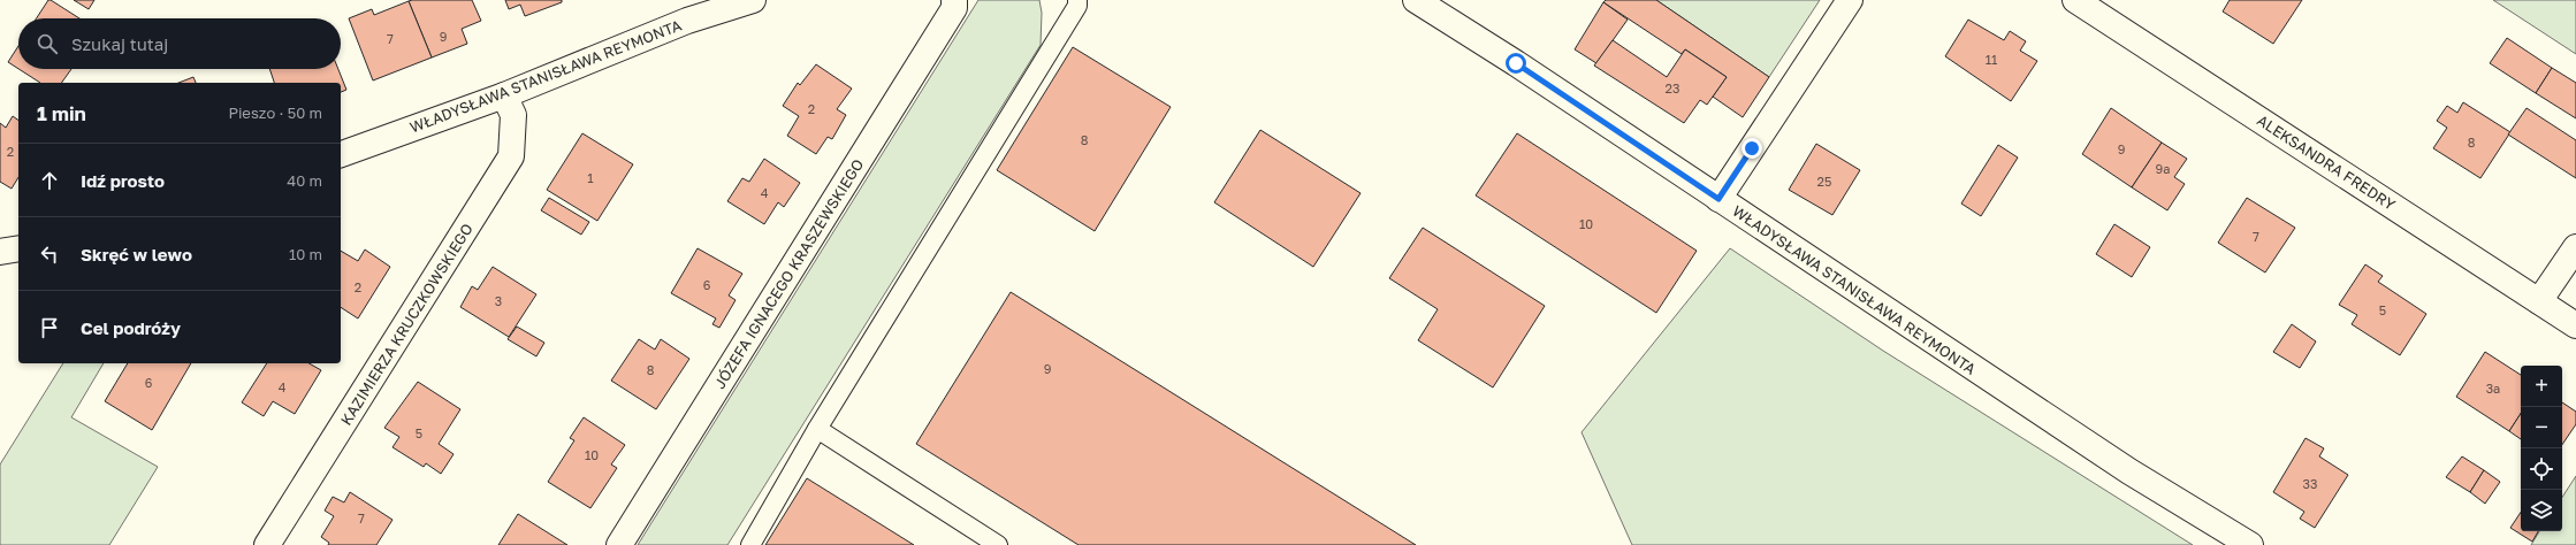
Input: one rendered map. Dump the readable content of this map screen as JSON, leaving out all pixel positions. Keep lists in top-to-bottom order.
{
  "streets": {
    "street": [
      "WŁADYSŁAWA STANISŁAWA REYMONTA",
      "ALEKSANDRA FREDRY",
      "JÓZEFA IGNACEGO KRASZEWSKIEGO",
      "KAZIMIERZA KRUCZKOWSKIEGO"
    ]
  },
  "crossings": [
    ["WŁADYSŁAWA STANISŁAWA REYMONTA", "KAZIMIERZA KRUCZKOWSKIEGO"]
  ],
  "house_numbers": [
    "9",
    "7",
    "11",
    "23",
    "2",
    "8",
    "8",
    "9",
    "2",
    "9a",
    "1",
    "25",
    "4",
    "10",
    "7",
    "6",
    "2",
    "3",
    "5",
    "9",
    "8",
    "6",
    "4",
    "3a",
    "5",
    "10",
    "33",
    "7"
  ],
  "page": {
    "search": "Szukaj tutaj",
    "heading": ["1 min", "Pieszo · 50 m"],
    "list": [
      ["Idź prosto", "40 m"],
      ["Skręć w lewo", "10 m"],
      "Cel podróży"
    ],
    "map_buttons": ["+", "−"]
  }
}
